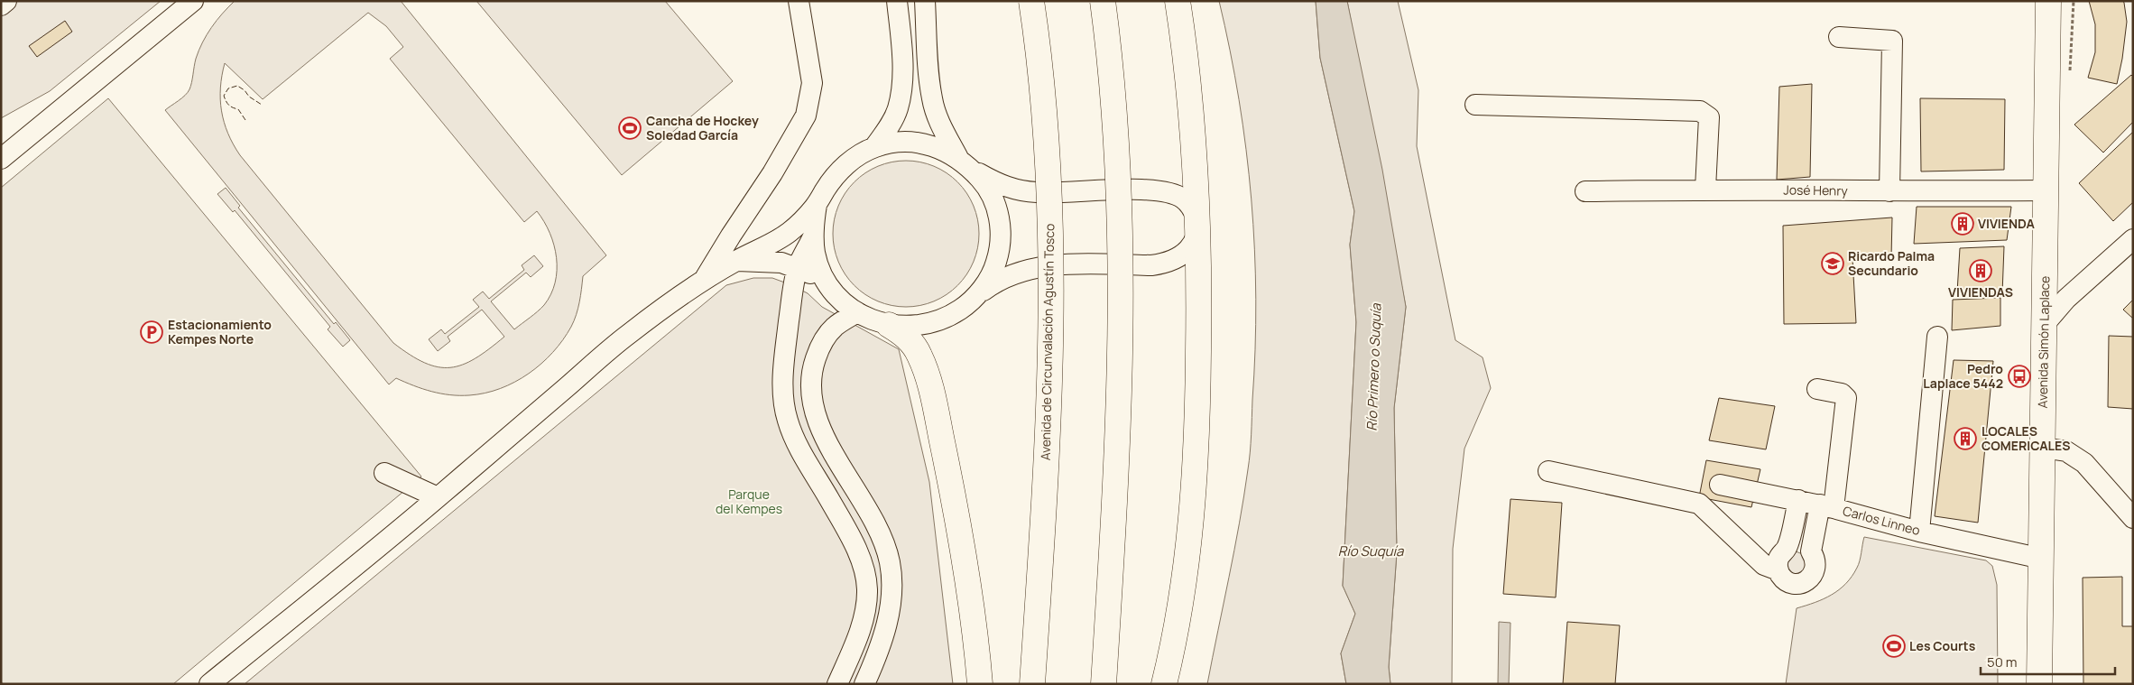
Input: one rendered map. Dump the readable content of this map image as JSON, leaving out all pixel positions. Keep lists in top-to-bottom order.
{
  "streets": {
    "main road": ["Avenida de Circunvalación Agustín Tosco", "Avenida Simón Laplace"],
    "street": ["José Henry", "Carlos Linneo"]
  },
  "crossings": [
    ["José Henry", "Avenida Simón Laplace"],
    ["Avenida Simón Laplace", "Carlos Linneo"]
  ],
  "water": ["Río Primero o Suquía", "Río Suquía"],
  "parks": ["Parque del Kempes"],
  "places": {
    "sports": ["Cancha de Hockey Soledad García", "Les Courts"],
    "building": ["VIVIENDA", "VIVIENDAS", "LOCALES COMERICALES"],
    "school or university": ["Ricardo Palma Secundario"],
    "parking": ["Estacionamiento Kempes Norte"],
    "bus stop": ["Pedro Laplace 5442"]
  },
  "scale_bar": "50 m"
}
